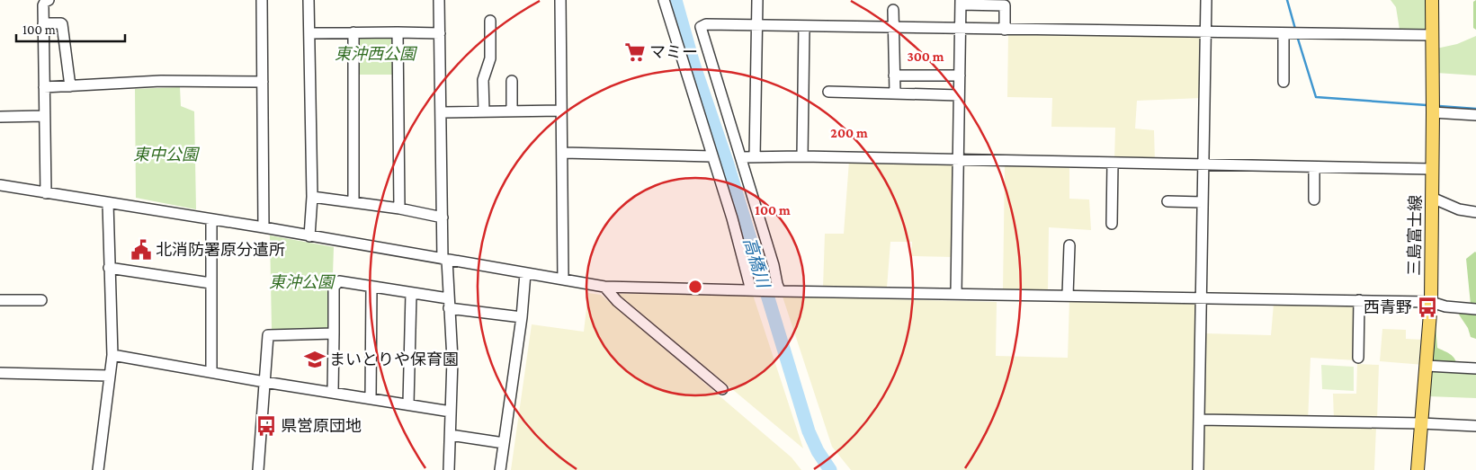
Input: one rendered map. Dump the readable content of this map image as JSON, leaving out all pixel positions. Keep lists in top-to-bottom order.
{
  "streets": {
    "main road": ["三島富士線"]
  },
  "water": ["高橋川"],
  "parks": ["東沖西公園", "東中公園", "東沖公園"],
  "places": {
    "supermarket": ["マミー"],
    "public building": ["北消防署原分遣所"],
    "bus stop": ["西青野", "県営原団地"],
    "school or university": ["まいとりや保育園"]
  },
  "scale_bar": "100 m",
  "rings": ["300 m", "200 m", "100 m"]
}
